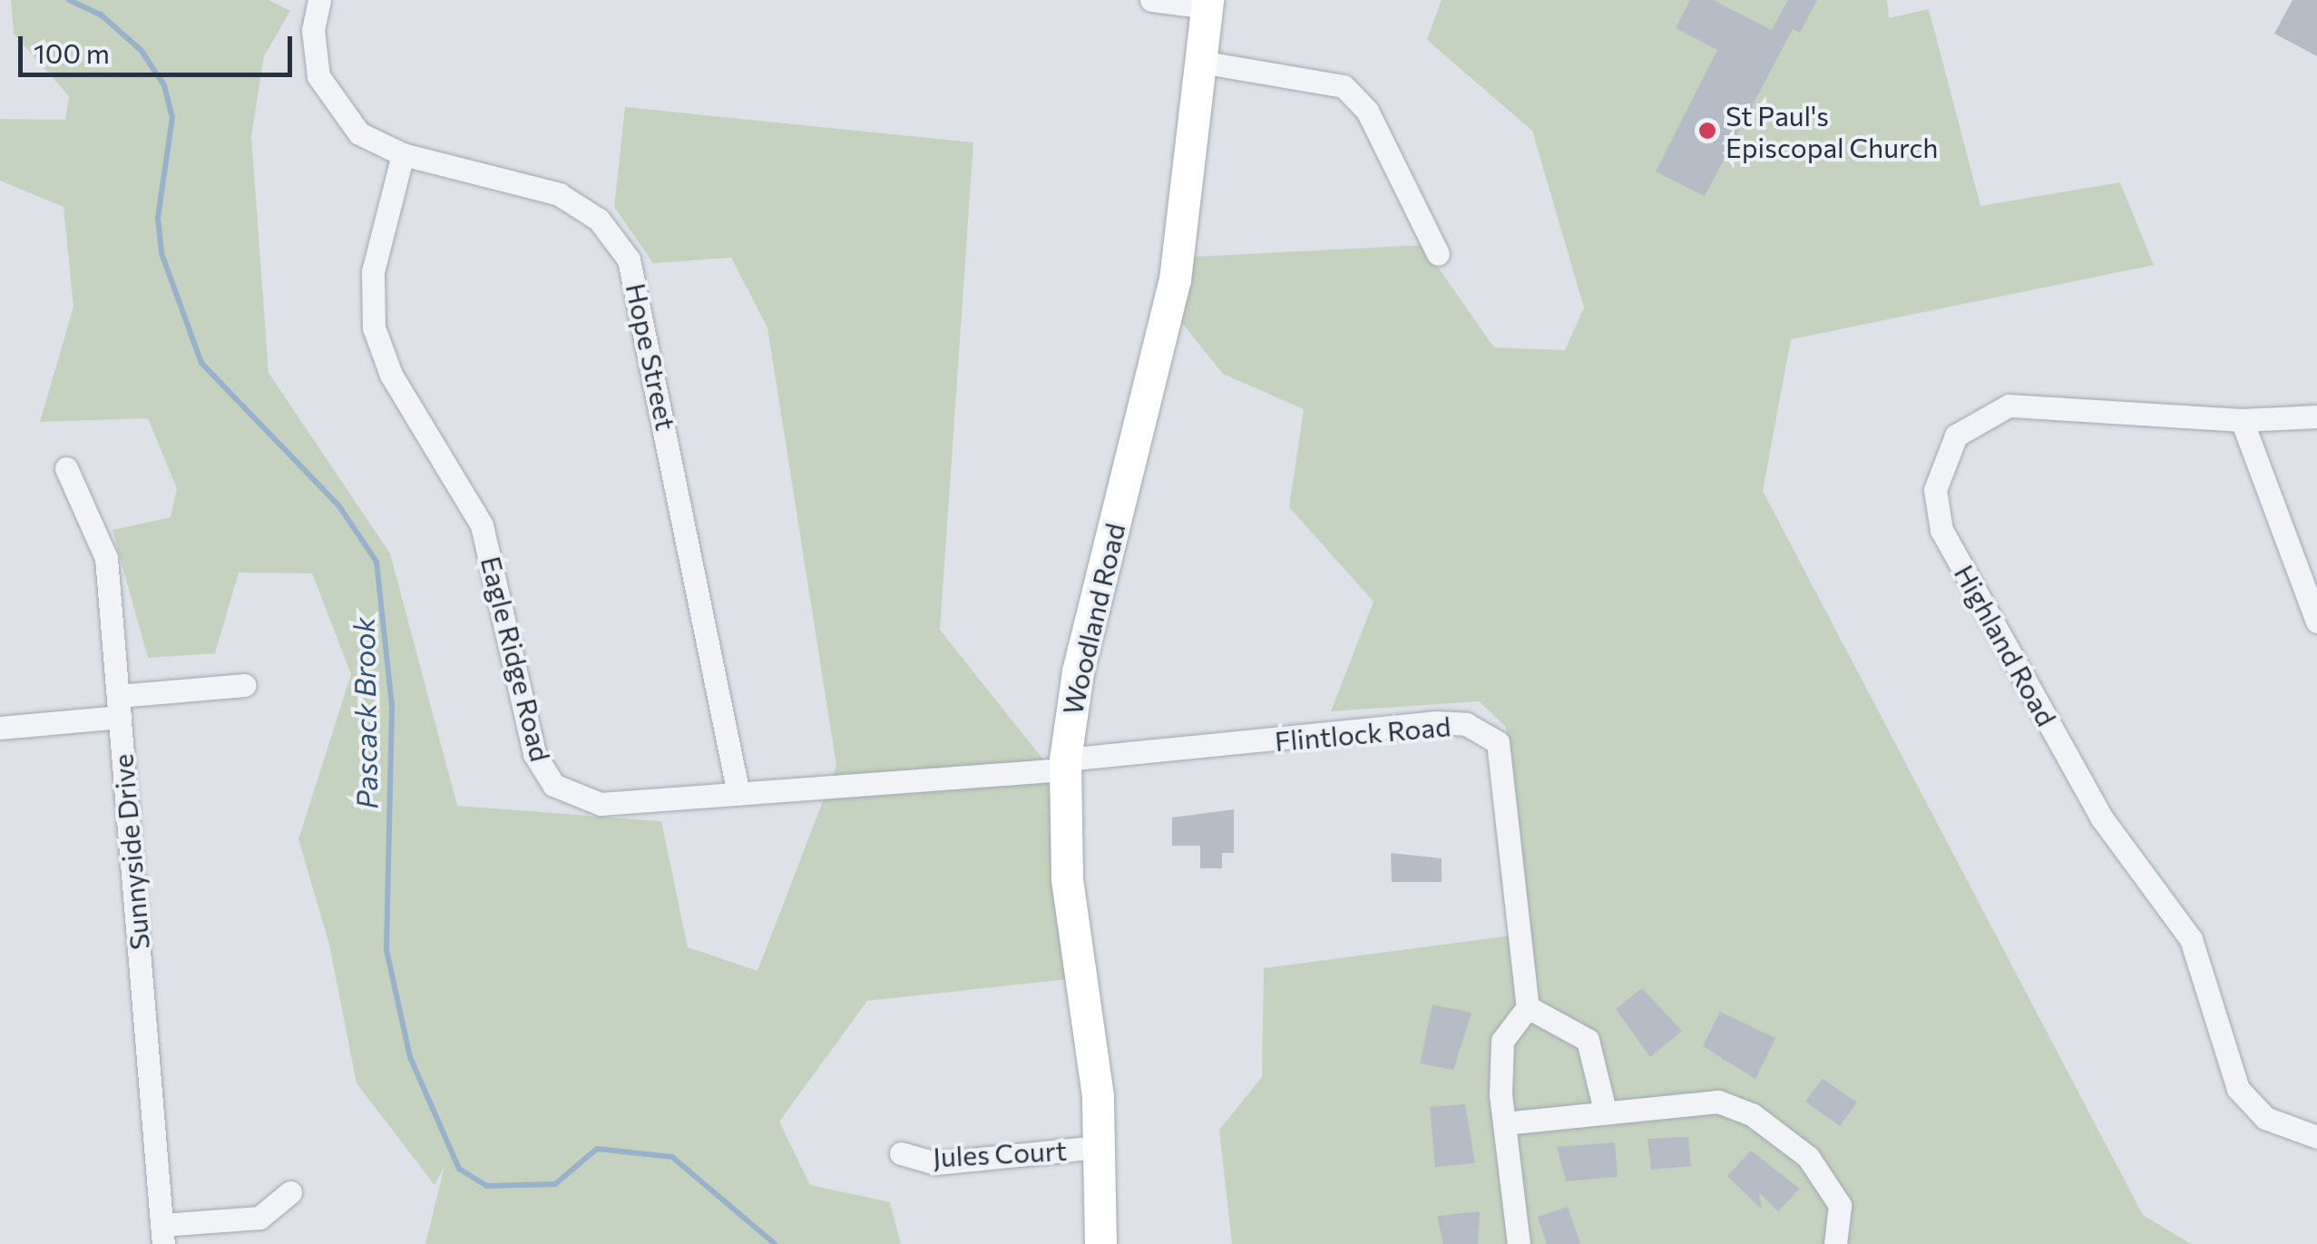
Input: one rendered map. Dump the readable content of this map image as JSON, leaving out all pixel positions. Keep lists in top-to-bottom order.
{
  "streets": {
    "street": [
      "Hope Street",
      "Woodland Road",
      "Highland Road",
      "Eagle Ridge Road",
      "Flintlock Road",
      "Sunnyside Drive",
      "Jules Court"
    ]
  },
  "crossings": [
    ["Hope Street", "Eagle Ridge Road"],
    ["Woodland Road", "Eagle Ridge Road"],
    ["Woodland Road", "Flintlock Road"],
    ["Woodland Road", "Jules Court"],
    ["Eagle Ridge Road", "Flintlock Road"]
  ],
  "water": ["Pascack Brook"],
  "places": ["St Paul's Episcopal Church"],
  "scale_bar": "100 m"
}
